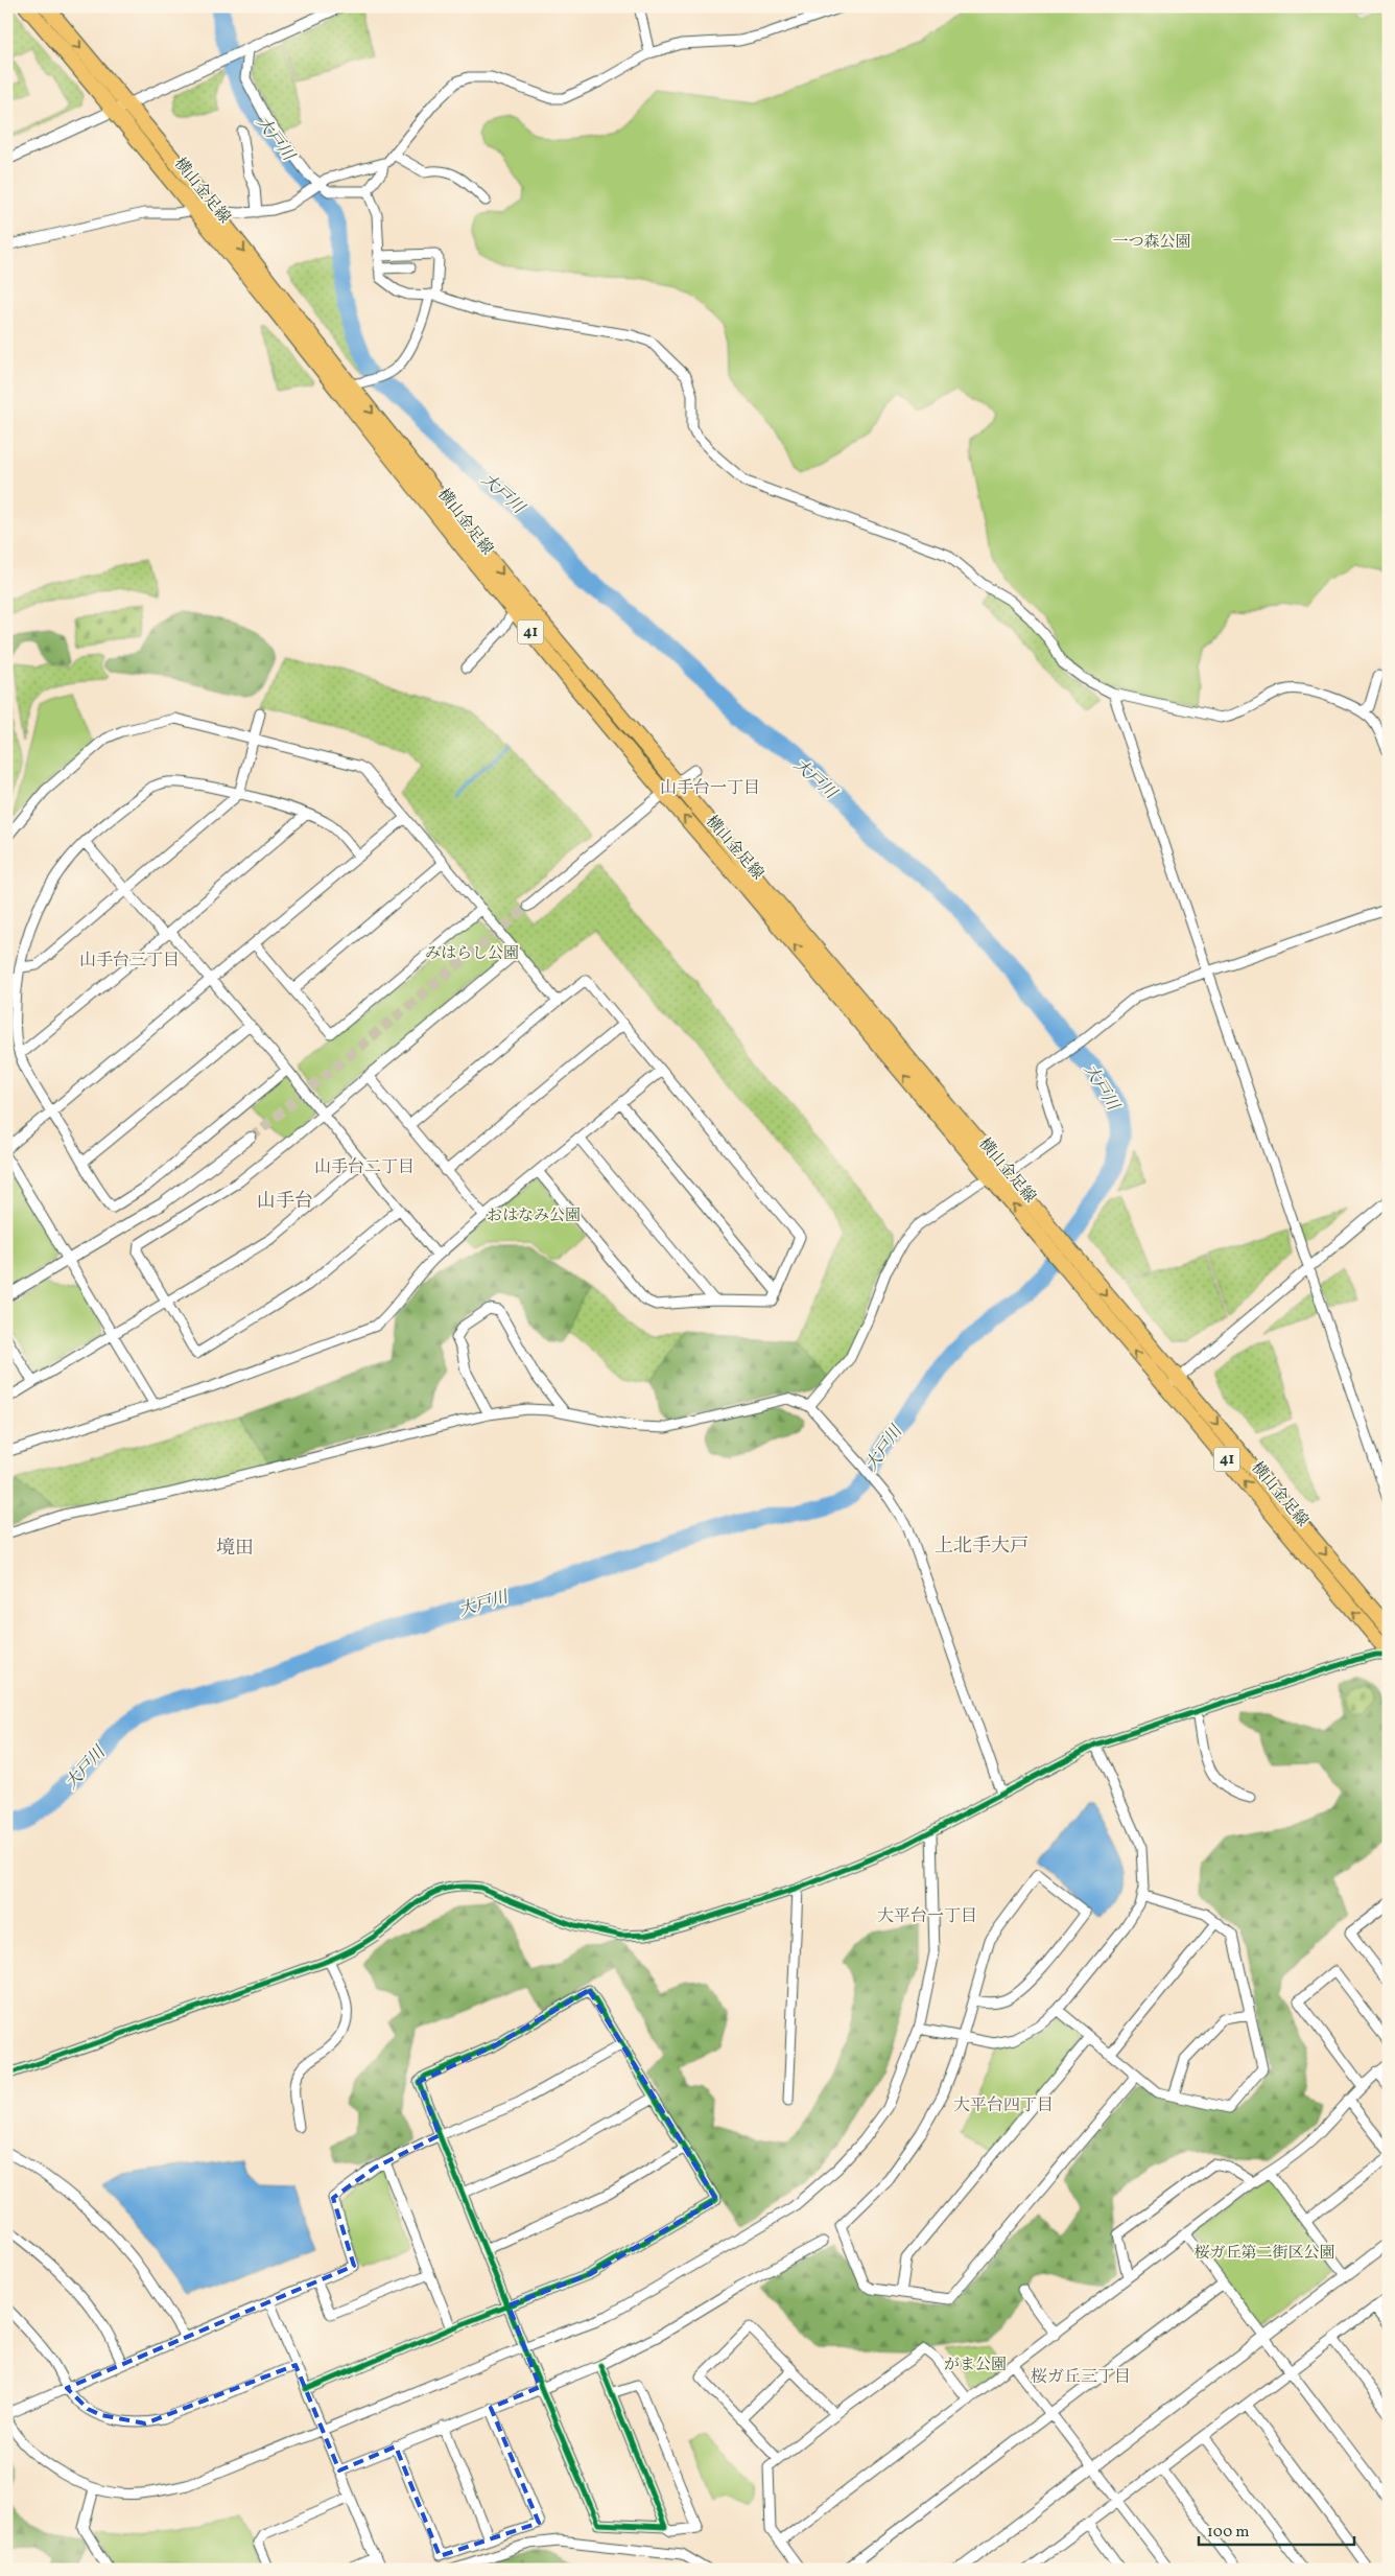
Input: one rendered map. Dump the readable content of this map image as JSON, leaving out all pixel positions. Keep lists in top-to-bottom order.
{
  "streets": {
    "main road": ["横山金足線", "41"]
  },
  "districts": [
    "山手台一丁目",
    "山手台三丁目",
    "山手台二丁目",
    "山手台",
    "上北手大戸",
    "境田",
    "大平台一丁目",
    "大平台四丁目",
    "桜ガ丘三丁目"
  ],
  "water": ["大戸川"],
  "parks": [
    "一つ森公園",
    "みはらし公園",
    "おはなみ公園",
    "桜ガ丘第二街区公園",
    "がま公園"
  ],
  "scale_bar": "100 m"
}
